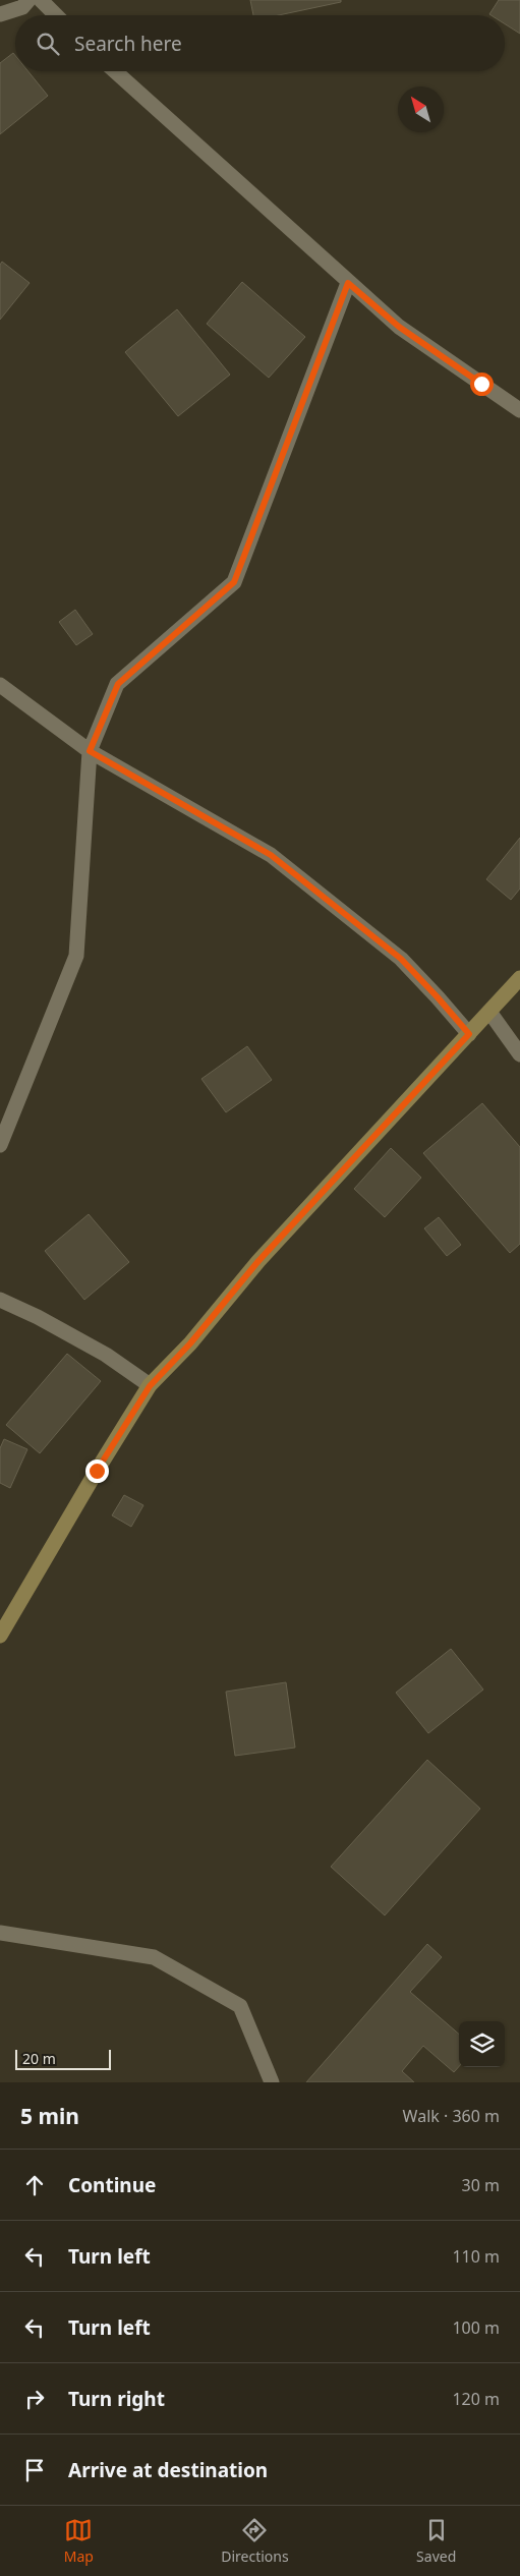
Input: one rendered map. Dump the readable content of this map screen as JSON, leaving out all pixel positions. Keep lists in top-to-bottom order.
{
  "scale_bar": "20 m",
  "north": "top left",
  "page": {
    "search": "Search here",
    "scale": "20 m",
    "heading": ["5 min", "Walk · 360 m"],
    "list": [
      ["Continue", "30 m"],
      ["Turn left", "110 m"],
      ["Turn left", "100 m"],
      ["Turn right", "120 m"],
      "Arrive at destination"
    ],
    "nav": ["Map", "Directions", "Saved"]
  }
}
